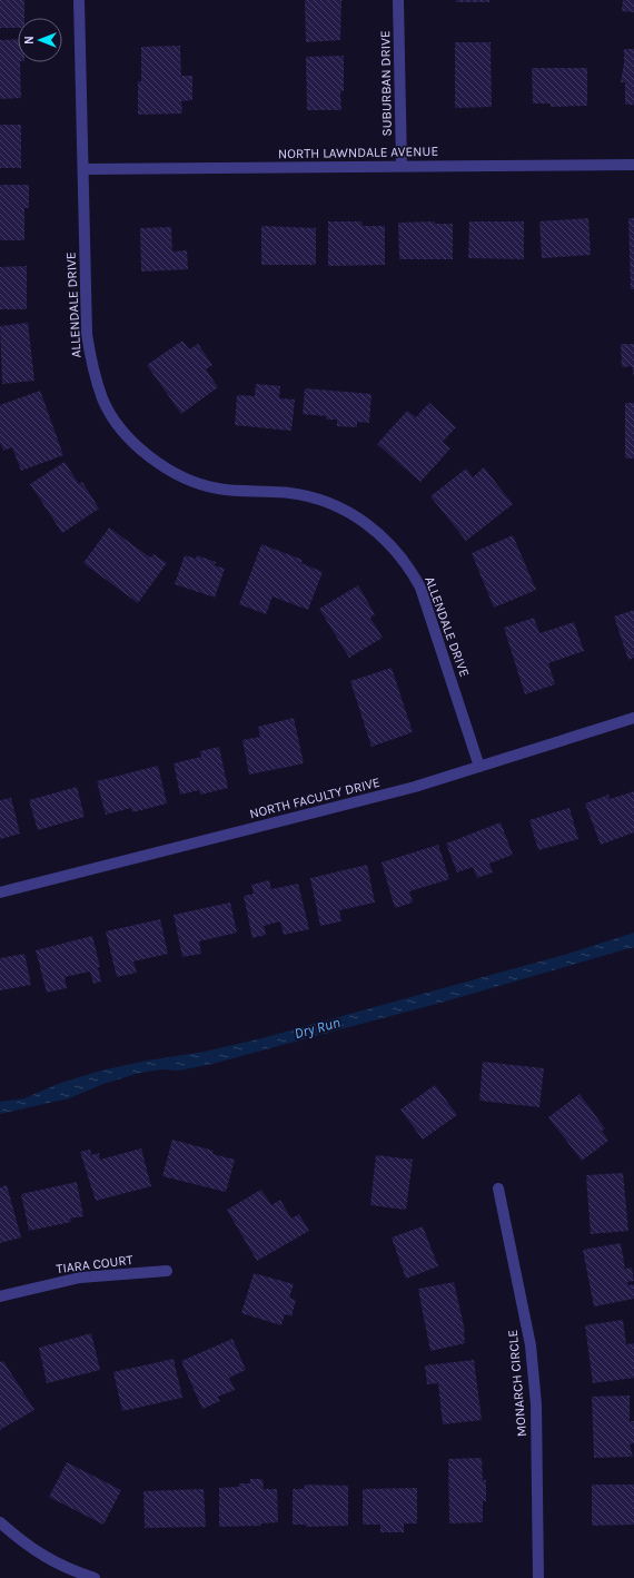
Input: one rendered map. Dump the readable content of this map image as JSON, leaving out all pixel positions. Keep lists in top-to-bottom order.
{
  "streets": {
    "street": [
      "SUBURBAN DRIVE",
      "NORTH LAWNDALE AVENUE",
      "ALLENDALE DRIVE",
      "NORTH FACULTY DRIVE",
      "TIARA COURT",
      "MONARCH CIRCLE"
    ]
  },
  "crossings": [
    ["SUBURBAN DRIVE", "NORTH LAWNDALE AVENUE"],
    ["NORTH LAWNDALE AVENUE", "ALLENDALE DRIVE"],
    ["ALLENDALE DRIVE", "NORTH FACULTY DRIVE"]
  ],
  "water": ["Dry Run"],
  "north": "left"
}
